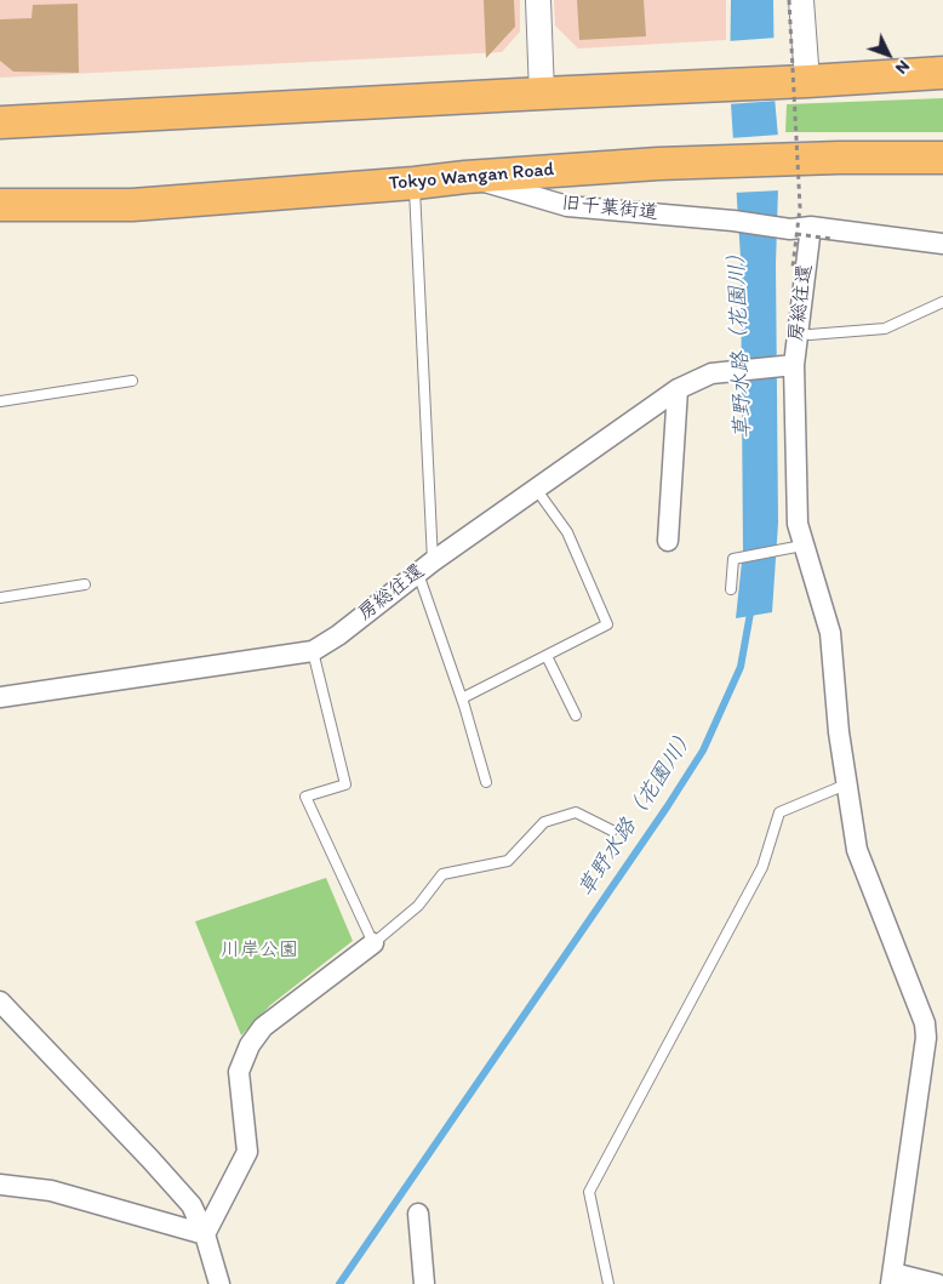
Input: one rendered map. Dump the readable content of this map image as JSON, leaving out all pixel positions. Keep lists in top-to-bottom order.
{
  "streets": {
    "highway": ["Tokyo Wangan Road"],
    "street": ["旧千葉街道", "房総往還"]
  },
  "crossings": [
    ["Tokyo Wangan Road", "旧千葉街道"],
    ["旧千葉街道", "房総往還"]
  ],
  "water": ["草野水路（花園川）"],
  "parks": ["川岸公園"],
  "north": "bottom right"
}
